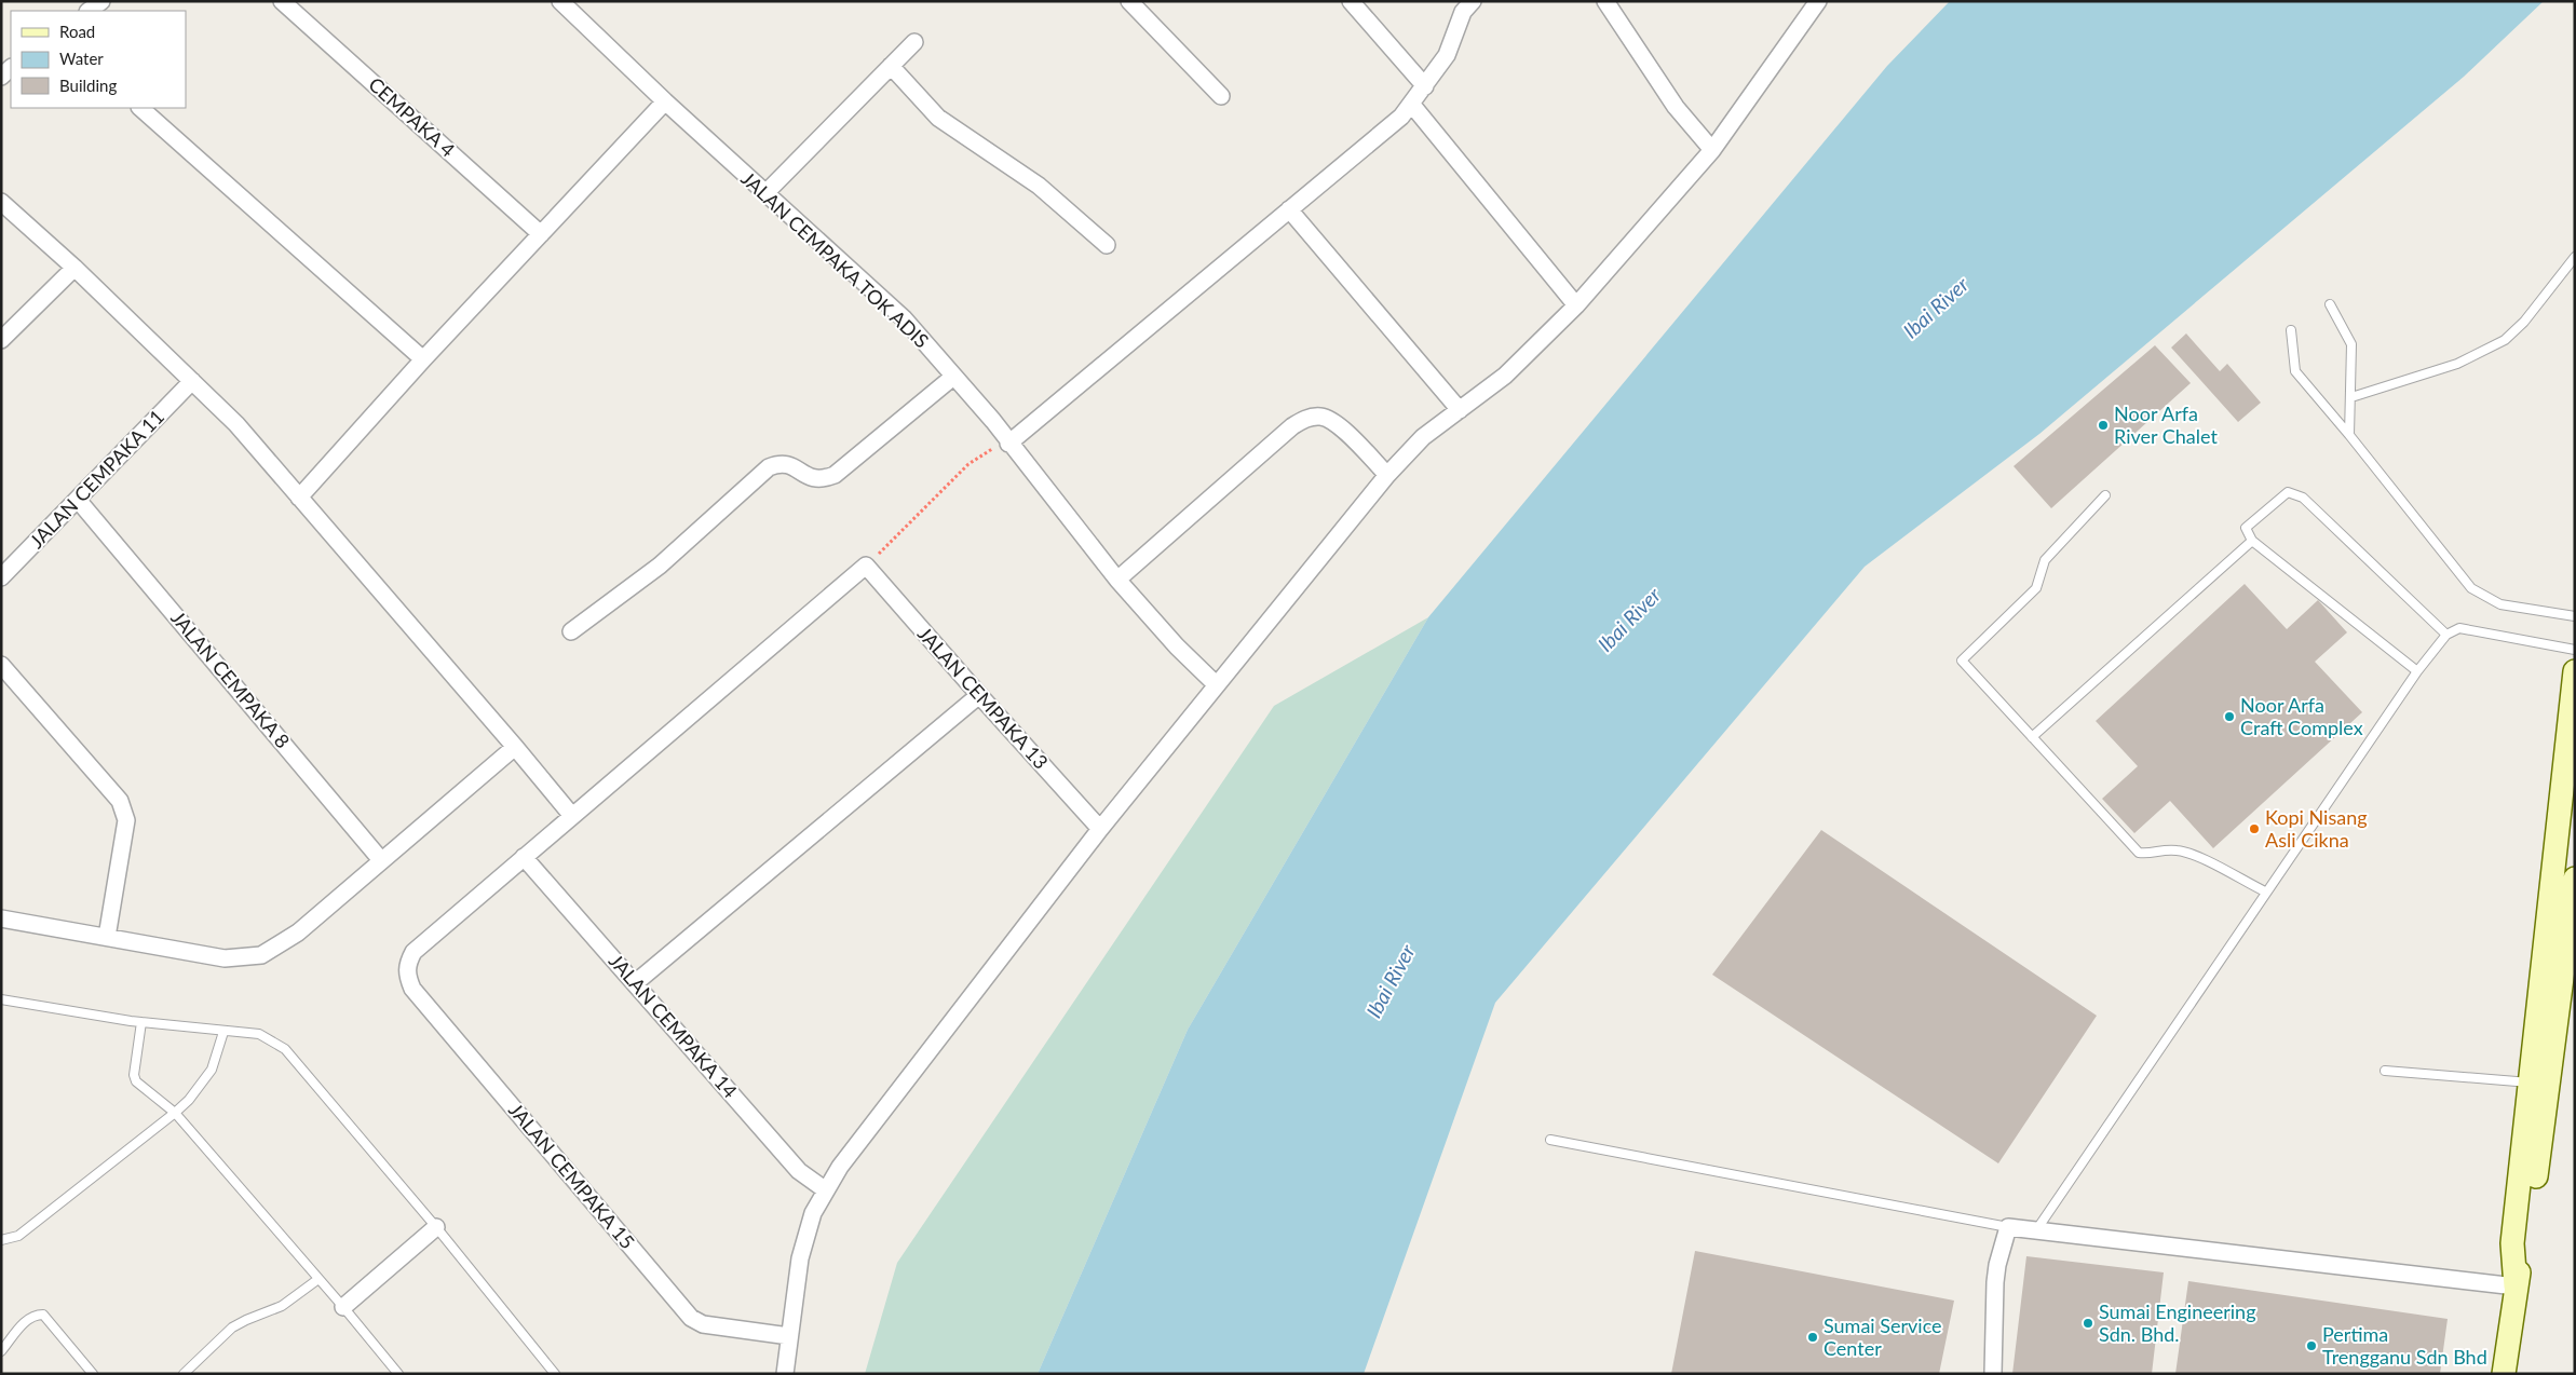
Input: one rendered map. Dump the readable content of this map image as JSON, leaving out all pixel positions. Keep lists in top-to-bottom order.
{
  "streets": {
    "street": [
      "CEMPAKA 4",
      "JALAN CEMPAKA TOK ADIS",
      "JALAN CEMPAKA 11",
      "JALAN CEMPAKA 8",
      "JALAN CEMPAKA 13",
      "JALAN CEMPAKA 14",
      "JALAN CEMPAKA 15"
    ]
  },
  "crossings": [
    ["JALAN CEMPAKA 11", "JALAN CEMPAKA 8"],
    ["JALAN CEMPAKA 14", "JALAN CEMPAKA 15"]
  ],
  "water": ["Ibai River"],
  "places": [
    "Noor Arfa River Chalet",
    "Noor Arfa Craft Complex",
    "Kopi Nisang Asli Cikna",
    "Sumai Engineering Sdn. Bhd.",
    "Sumai Service Center",
    "Pertima Trengganu Sdn Bhd"
  ],
  "legend": ["Road", "Water", "Building"]
}
